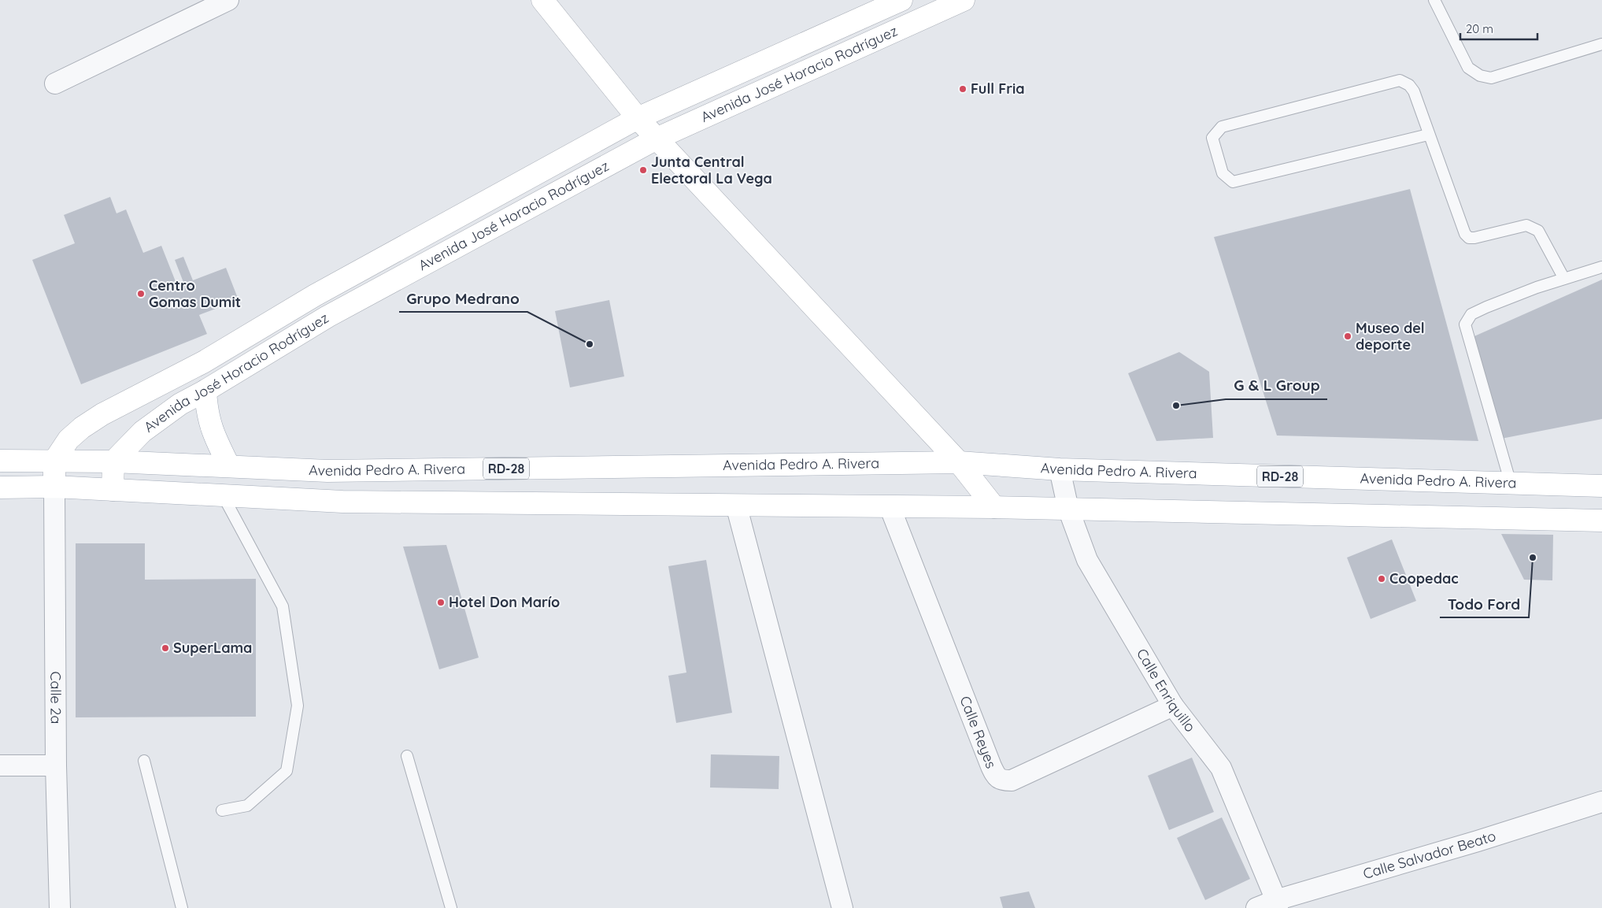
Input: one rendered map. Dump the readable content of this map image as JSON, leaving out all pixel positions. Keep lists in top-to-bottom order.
{
  "streets": {
    "main road": ["Avenida José Horacio Rodríguez", "Avenida Pedro A. Rivera", "RD-28"],
    "street": [
      "Calle Enriquillo",
      "Calle 2a",
      "Calle Reyes",
      "Calle Salvador Beato"
    ]
  },
  "crossings": [
    ["Avenida José Horacio Rodríguez", "Avenida Pedro A. Rivera"],
    ["Avenida Pedro A. Rivera", "Calle Enriquillo"],
    ["Calle Enriquillo", "Calle Reyes"],
    ["Calle Enriquillo", "Calle Salvador Beato"]
  ],
  "places": [
    "Full Fria",
    "Junta Central Electoral La Vega",
    "Centro Gomas Dumit",
    "Museo del deporte",
    "Grupo Medrano",
    "G & L Group",
    "Todo Ford",
    "Coopedac",
    "Hotel Don Marío",
    "SuperLama"
  ],
  "scale_bar": "20 m"
}
